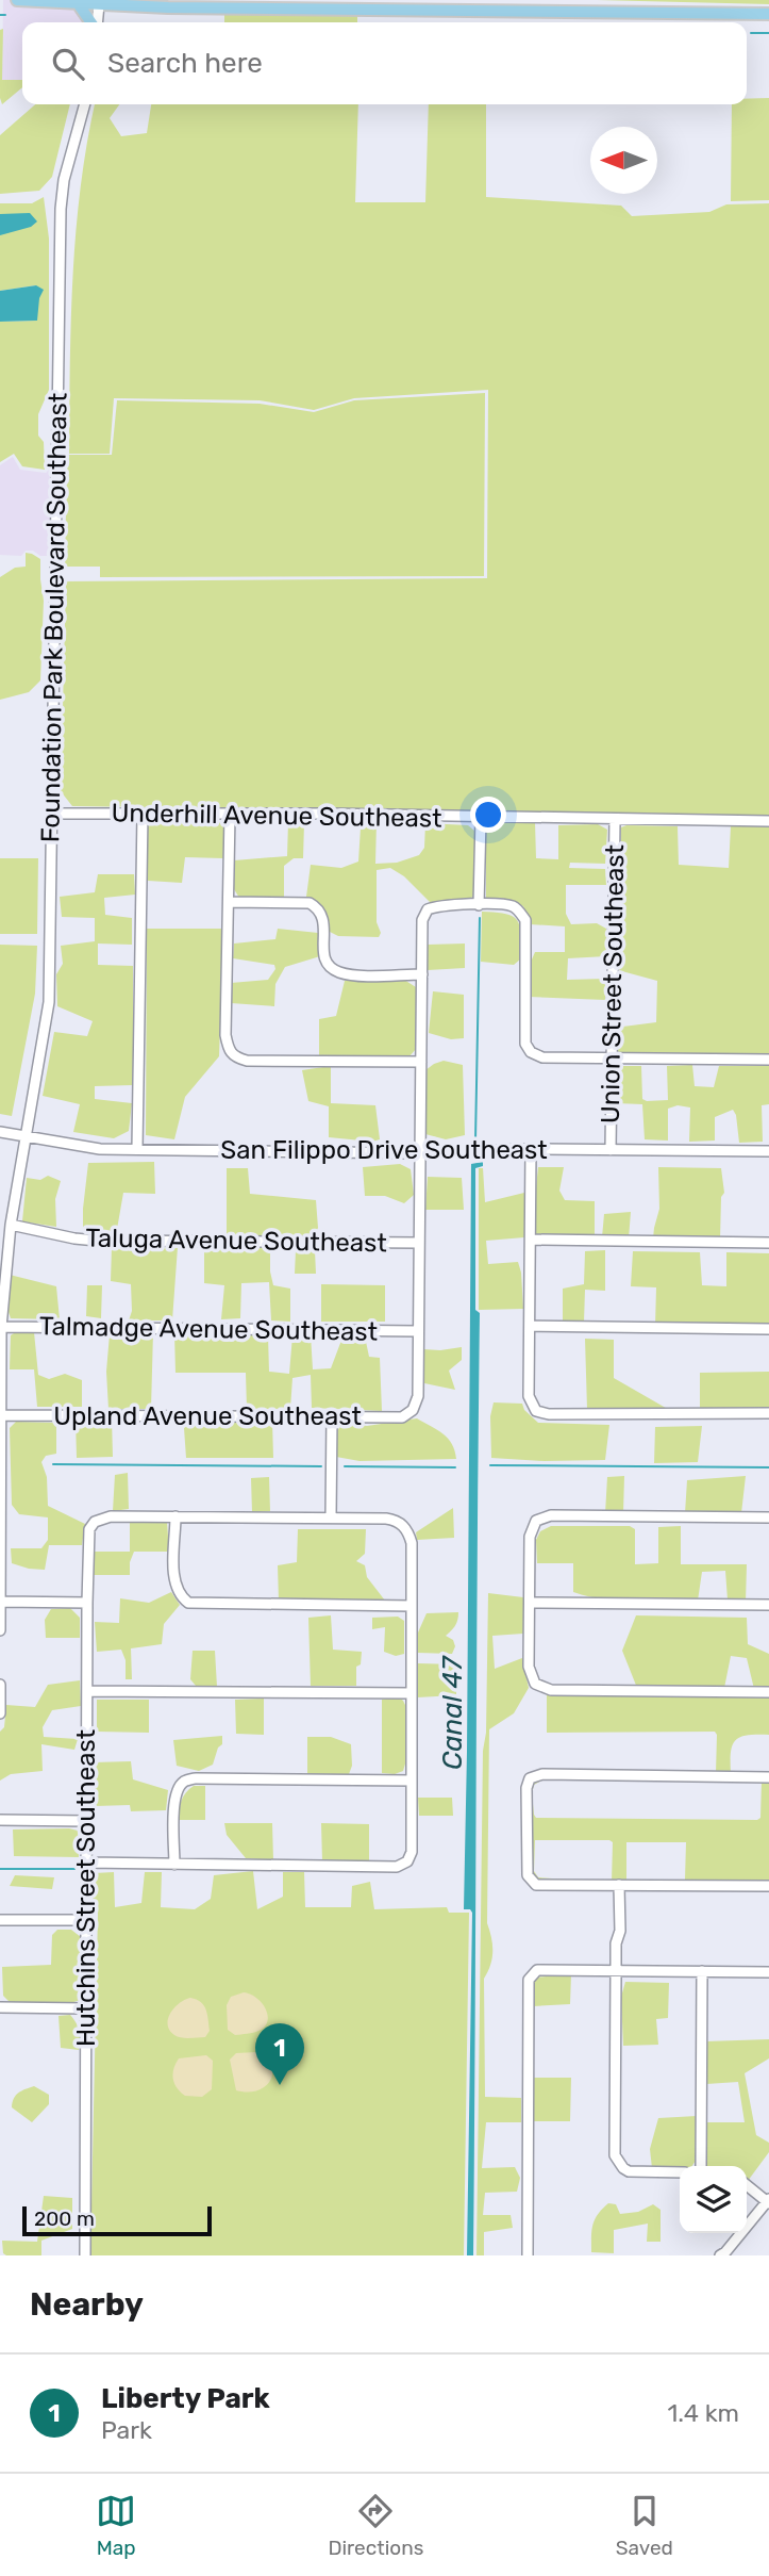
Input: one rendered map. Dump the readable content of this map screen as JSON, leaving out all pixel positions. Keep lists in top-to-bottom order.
{
  "streets": {
    "street": [
      "Foundation Park Boulevard Southeast",
      "Underhill Avenue Southeast",
      "Union Street Southeast",
      "San Filippo Drive Southeast",
      "Taluga Avenue Southeast",
      "Talmadge Avenue Southeast",
      "Upland Avenue Southeast",
      "Hutchins Street Southeast"
    ]
  },
  "crossings": [
    ["Foundation Park Boulevard Southeast", "Underhill Avenue Southeast"],
    ["Foundation Park Boulevard Southeast", "San Filippo Drive Southeast"],
    ["Foundation Park Boulevard Southeast", "Taluga Avenue Southeast"],
    ["Foundation Park Boulevard Southeast", "Talmadge Avenue Southeast"],
    ["Foundation Park Boulevard Southeast", "Upland Avenue Southeast"],
    ["Underhill Avenue Southeast", "Union Street Southeast"],
    ["Union Street Southeast", "San Filippo Drive Southeast"],
    ["Talmadge Avenue Southeast", "Upland Avenue Southeast"]
  ],
  "water": ["Canal 47"],
  "scale_bar": "200 m",
  "north": "left",
  "page": {
    "search": "Search here",
    "pins": "1",
    "scale": "200 m",
    "heading": "Nearby",
    "list": [
      {
        "mark": "1",
        "name": "Liberty Park",
        "note": "Park",
        "value": "1.4 km"
      }
    ],
    "nav": ["Map", "Directions", "Saved"]
  }
}
